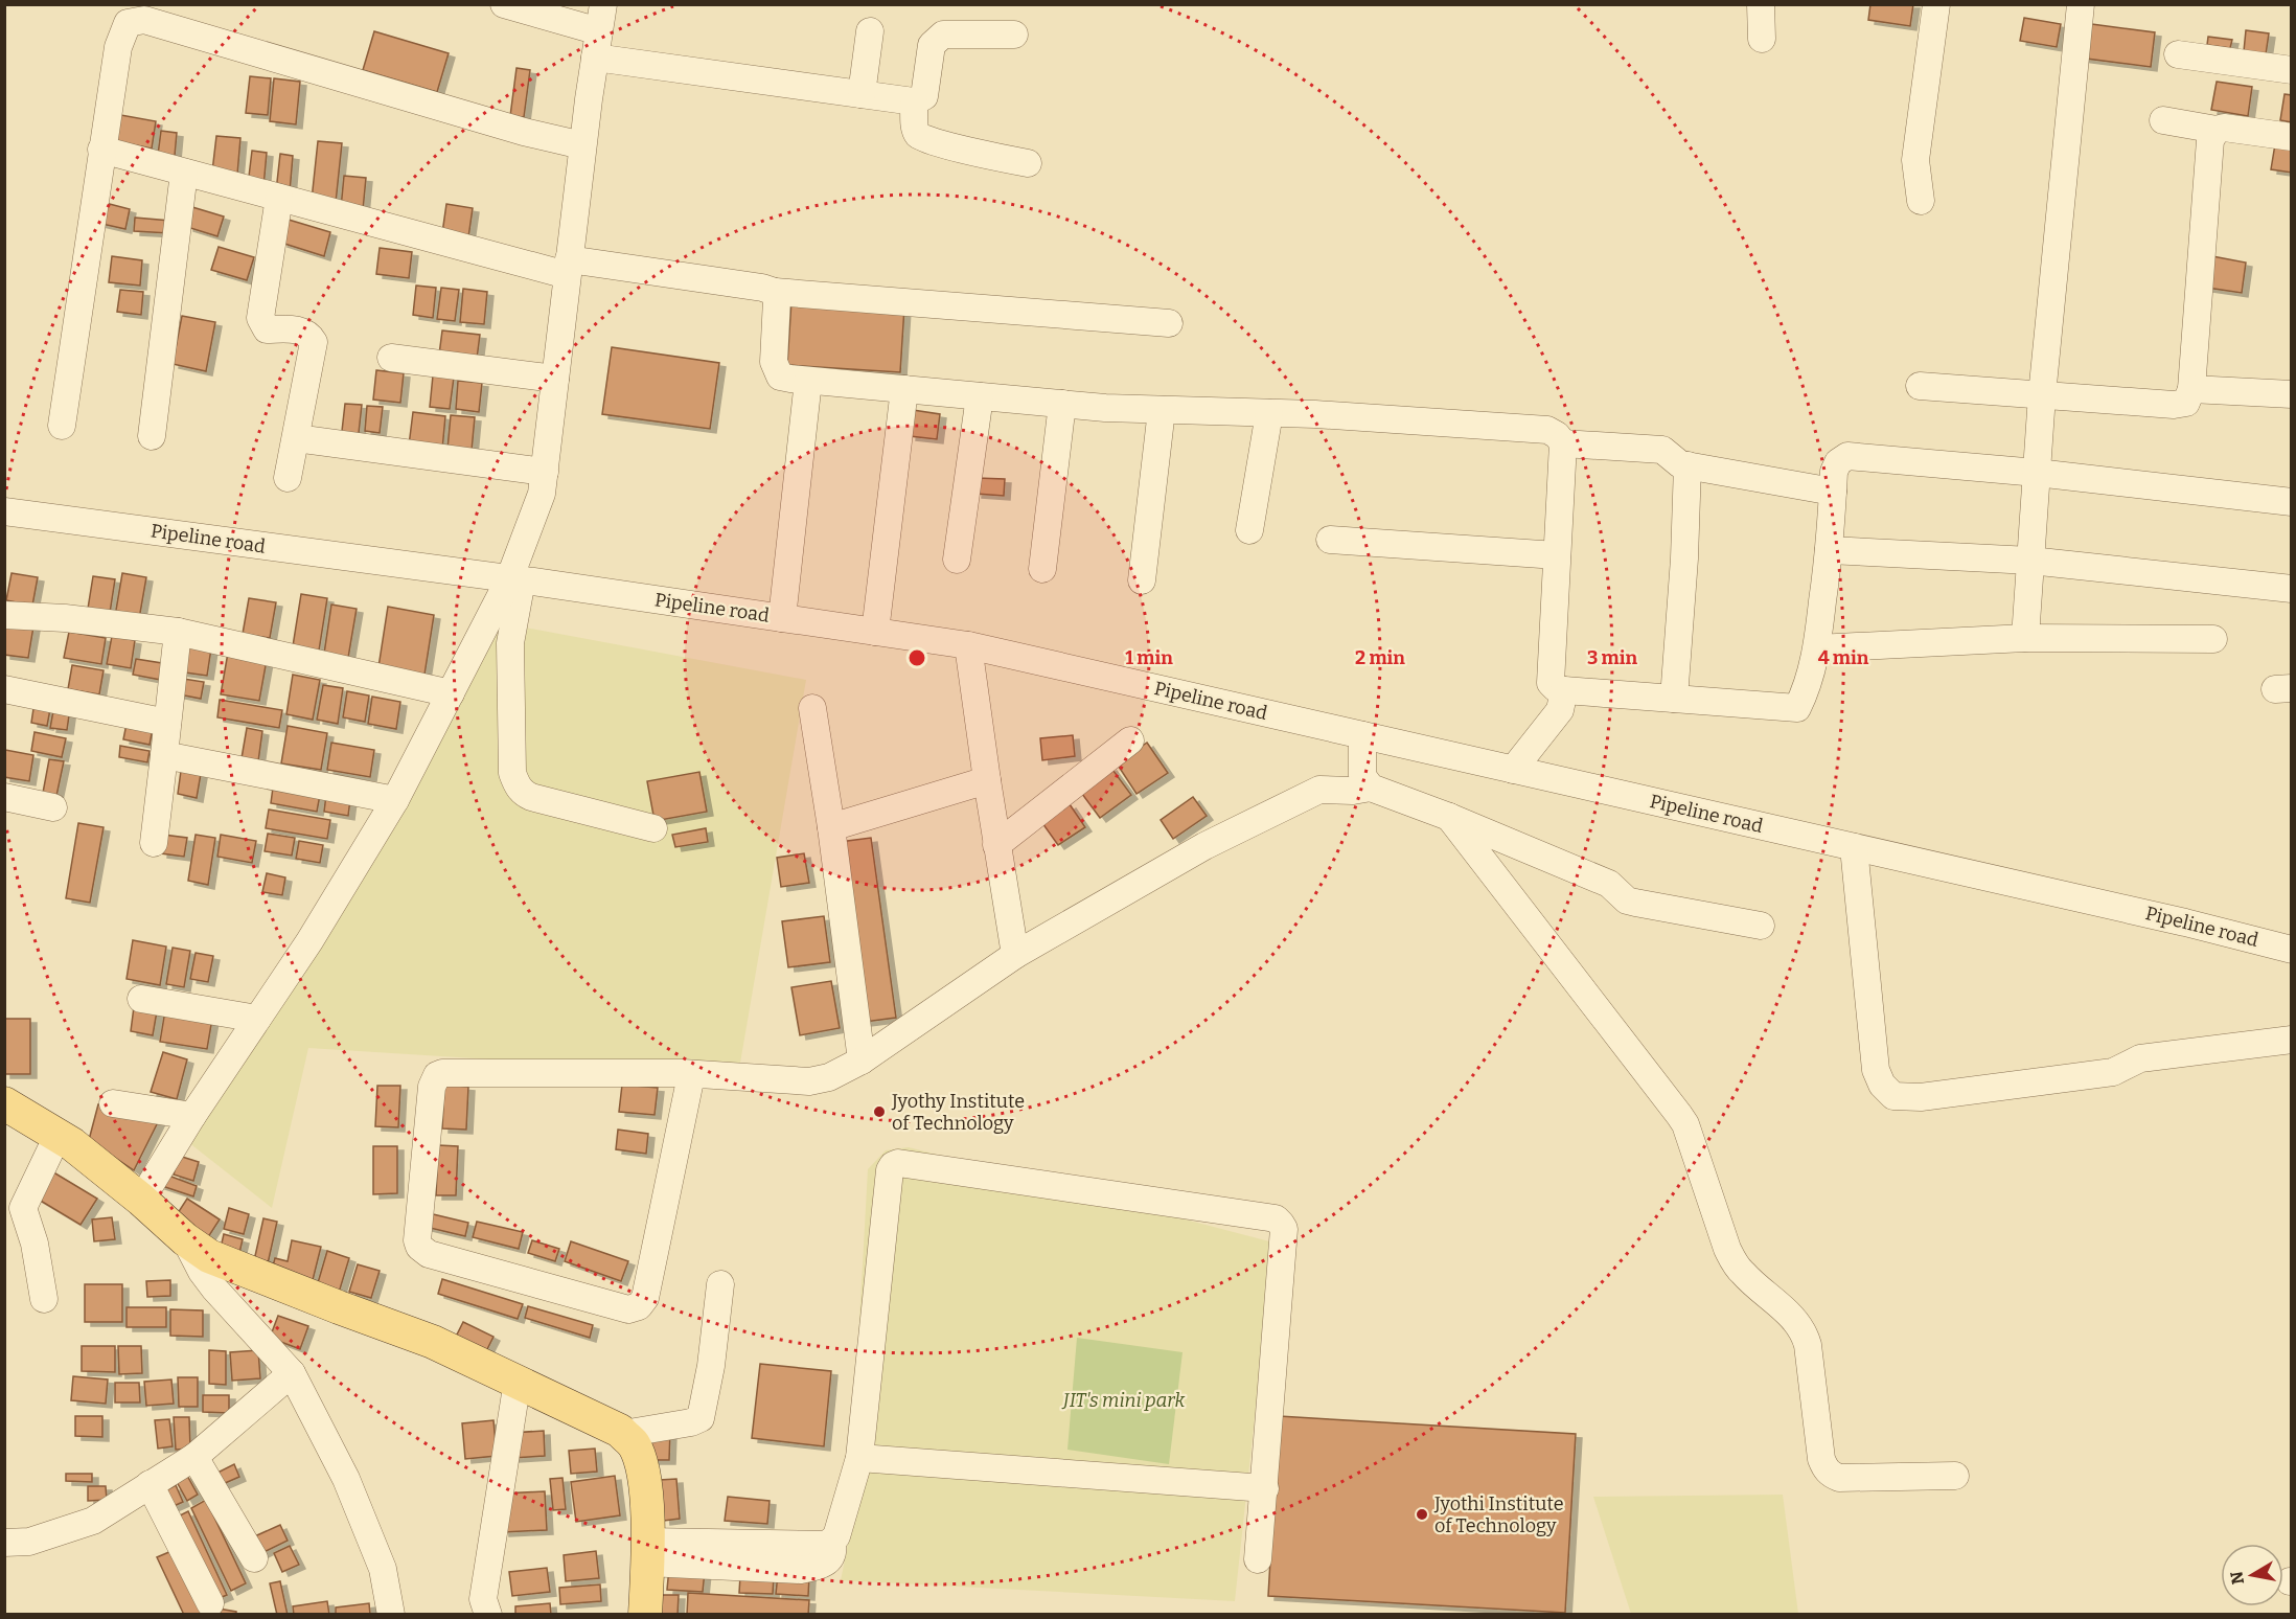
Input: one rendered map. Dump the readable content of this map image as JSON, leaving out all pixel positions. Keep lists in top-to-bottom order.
{
  "streets": {
    "street": ["Pipeline road"]
  },
  "parks": ["JIT's mini park"],
  "places": ["Jyothy Institute of Technology", "Jyothi Institute of Technology"],
  "north": "left",
  "rings": [
    "1 min",
    "2 min",
    "3 min",
    "4 min"
  ]
}
